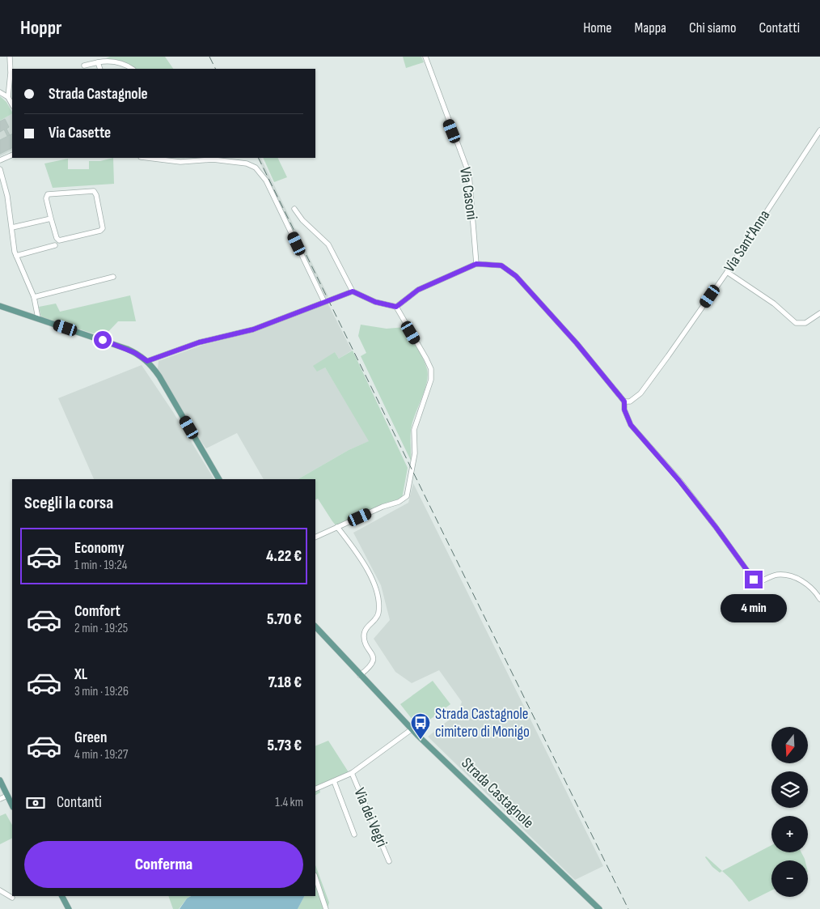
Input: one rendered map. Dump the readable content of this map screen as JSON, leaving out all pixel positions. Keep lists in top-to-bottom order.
{
  "streets": {
    "main road": ["Strada Castagnole"],
    "street": ["Via Casoni", "Via Sant'Anna", "Via dei Vegri"]
  },
  "crossings": [
    ["Strada Castagnole", "Via dei Vegri"]
  ],
  "places": {
    "bus stop": ["Strada Castagnole cimitero di Monigo"]
  },
  "north": "bottom",
  "page": {
    "header": "Hoppr",
    "nav": [
      "Home",
      "Mappa",
      "Chi siamo",
      "Contatti"
    ],
    "banner": ["Strada Castagnole", "Via Casette"],
    "heading": "Scegli la corsa",
    "list": [
      {
        "name": "Economy",
        "note": "1 min · 19:24",
        "value": "4.22 €"
      },
      {
        "name": "Comfort",
        "note": "2 min · 19:25",
        "value": "5.70 €"
      },
      {
        "name": "XL",
        "note": "3 min · 19:26",
        "value": "7.18 €"
      },
      {
        "name": "Green",
        "note": "4 min · 19:27",
        "value": "5.73 €"
      }
    ],
    "bubble": "4 min",
    "map_buttons": ["+", "−"],
    "pay": ["Contanti", "1.4 km"],
    "buttons": "Conferma"
  }
}
